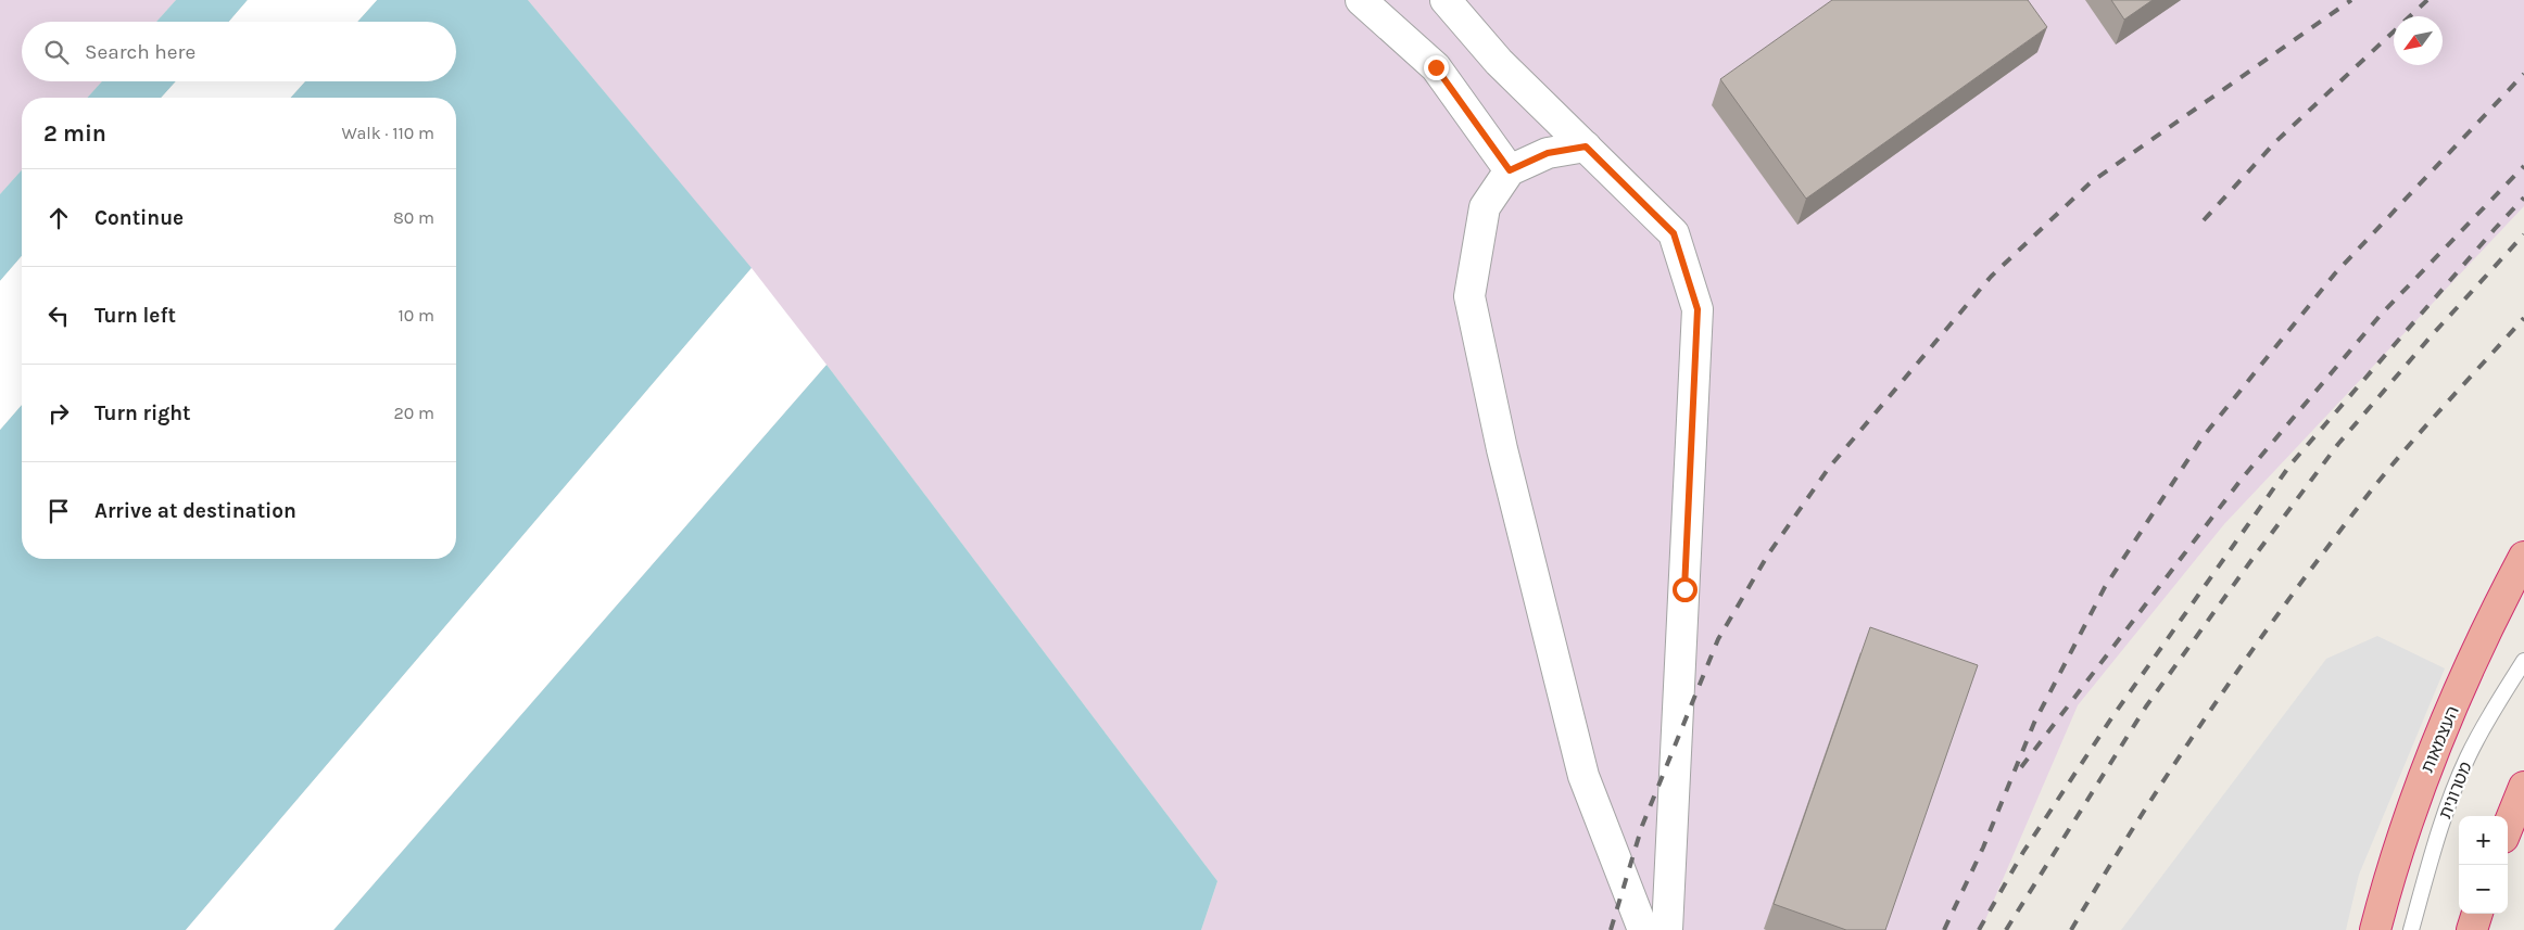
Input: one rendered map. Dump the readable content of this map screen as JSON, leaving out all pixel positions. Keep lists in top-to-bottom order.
{
  "streets": {
    "highway": ["העצמאות"],
    "lane": ["מטרונית"]
  },
  "north": "bottom left",
  "page": {
    "search": "Search here",
    "heading": ["2 min", "Walk · 110 m"],
    "list": [
      ["Continue", "80 m"],
      ["Turn left", "10 m"],
      ["Turn right", "20 m"],
      "Arrive at destination"
    ],
    "map_buttons": ["+", "−"]
  }
}
